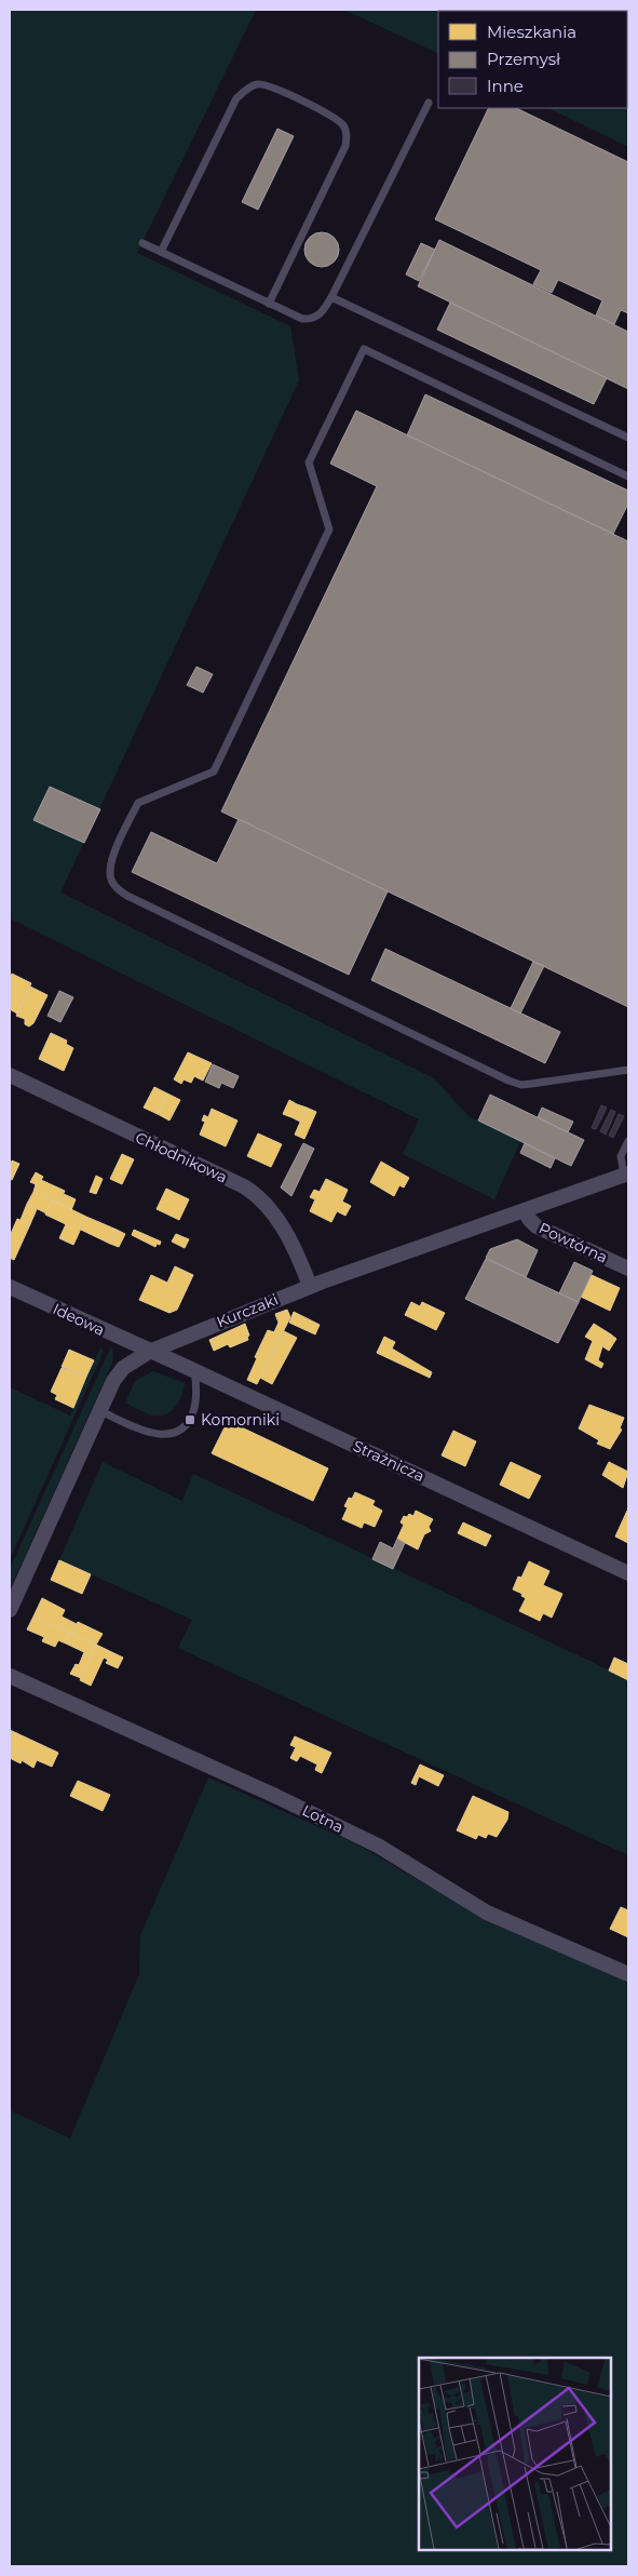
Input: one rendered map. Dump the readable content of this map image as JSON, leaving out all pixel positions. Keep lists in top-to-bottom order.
{
  "streets": {
    "street": [
      "Chłodnikowa",
      "Powtórna",
      "Kurczaki",
      "Ideowa",
      "Strażnicza",
      "Lotna"
    ]
  },
  "crossings": [
    ["Chłodnikowa", "Kurczaki"],
    ["Powtórna", "Kurczaki"],
    ["Kurczaki", "Ideowa"],
    ["Kurczaki", "Strażnicza"],
    ["Ideowa", "Strażnicza"]
  ],
  "places": {
    "transit": ["Komorniki"]
  },
  "legend": ["Mieszkania", "Przemysł", "Inne"]
}
